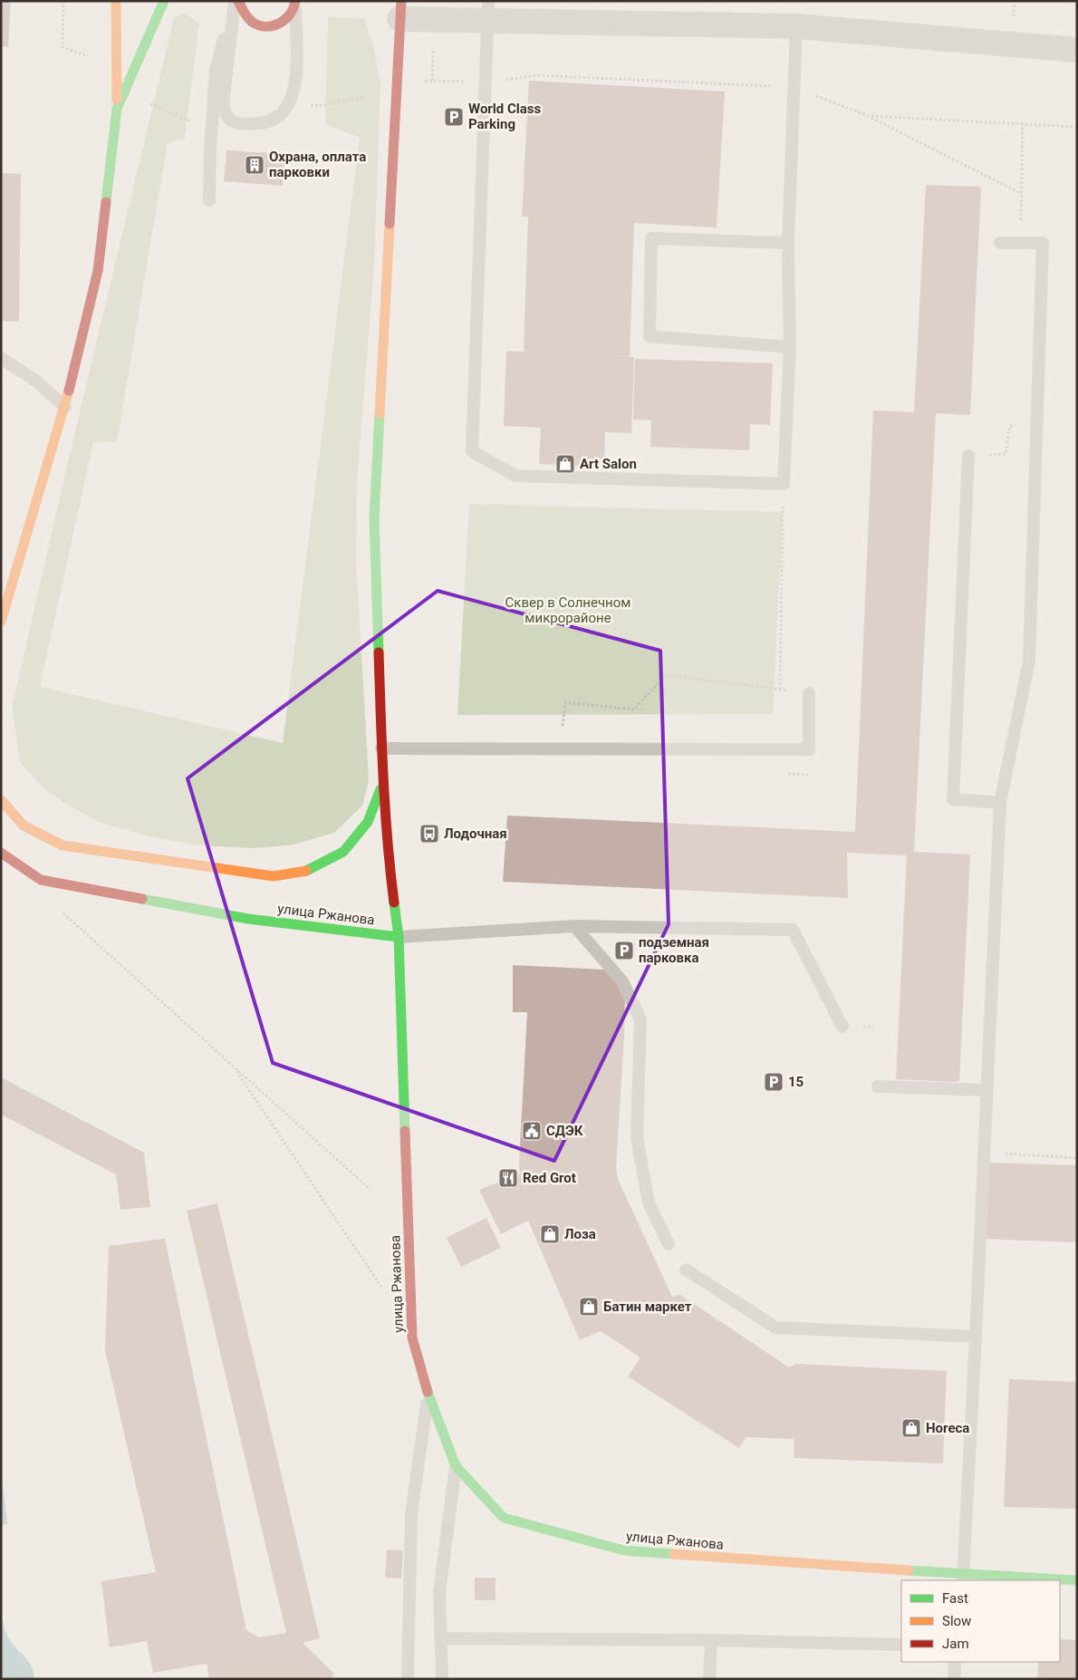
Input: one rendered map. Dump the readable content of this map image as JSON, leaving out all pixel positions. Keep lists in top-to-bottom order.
{
  "streets": {
    "street": ["улица Ржанова"]
  },
  "parks": ["Сквер в Солнечном микрорайоне"],
  "places": {
    "parking": ["World Class Parking", "подземная парковка", "15"],
    "building": ["Охрана, оплата парковки"],
    "shop": [
      "Art Salon",
      "Лоза",
      "Батин маркет",
      "Horeca"
    ],
    "bus stop": ["Лодочная"],
    "public building": ["СДЭК"],
    "restaurant": ["Red Grot"]
  },
  "legend": ["Fast", "Slow", "Jam"]
}
